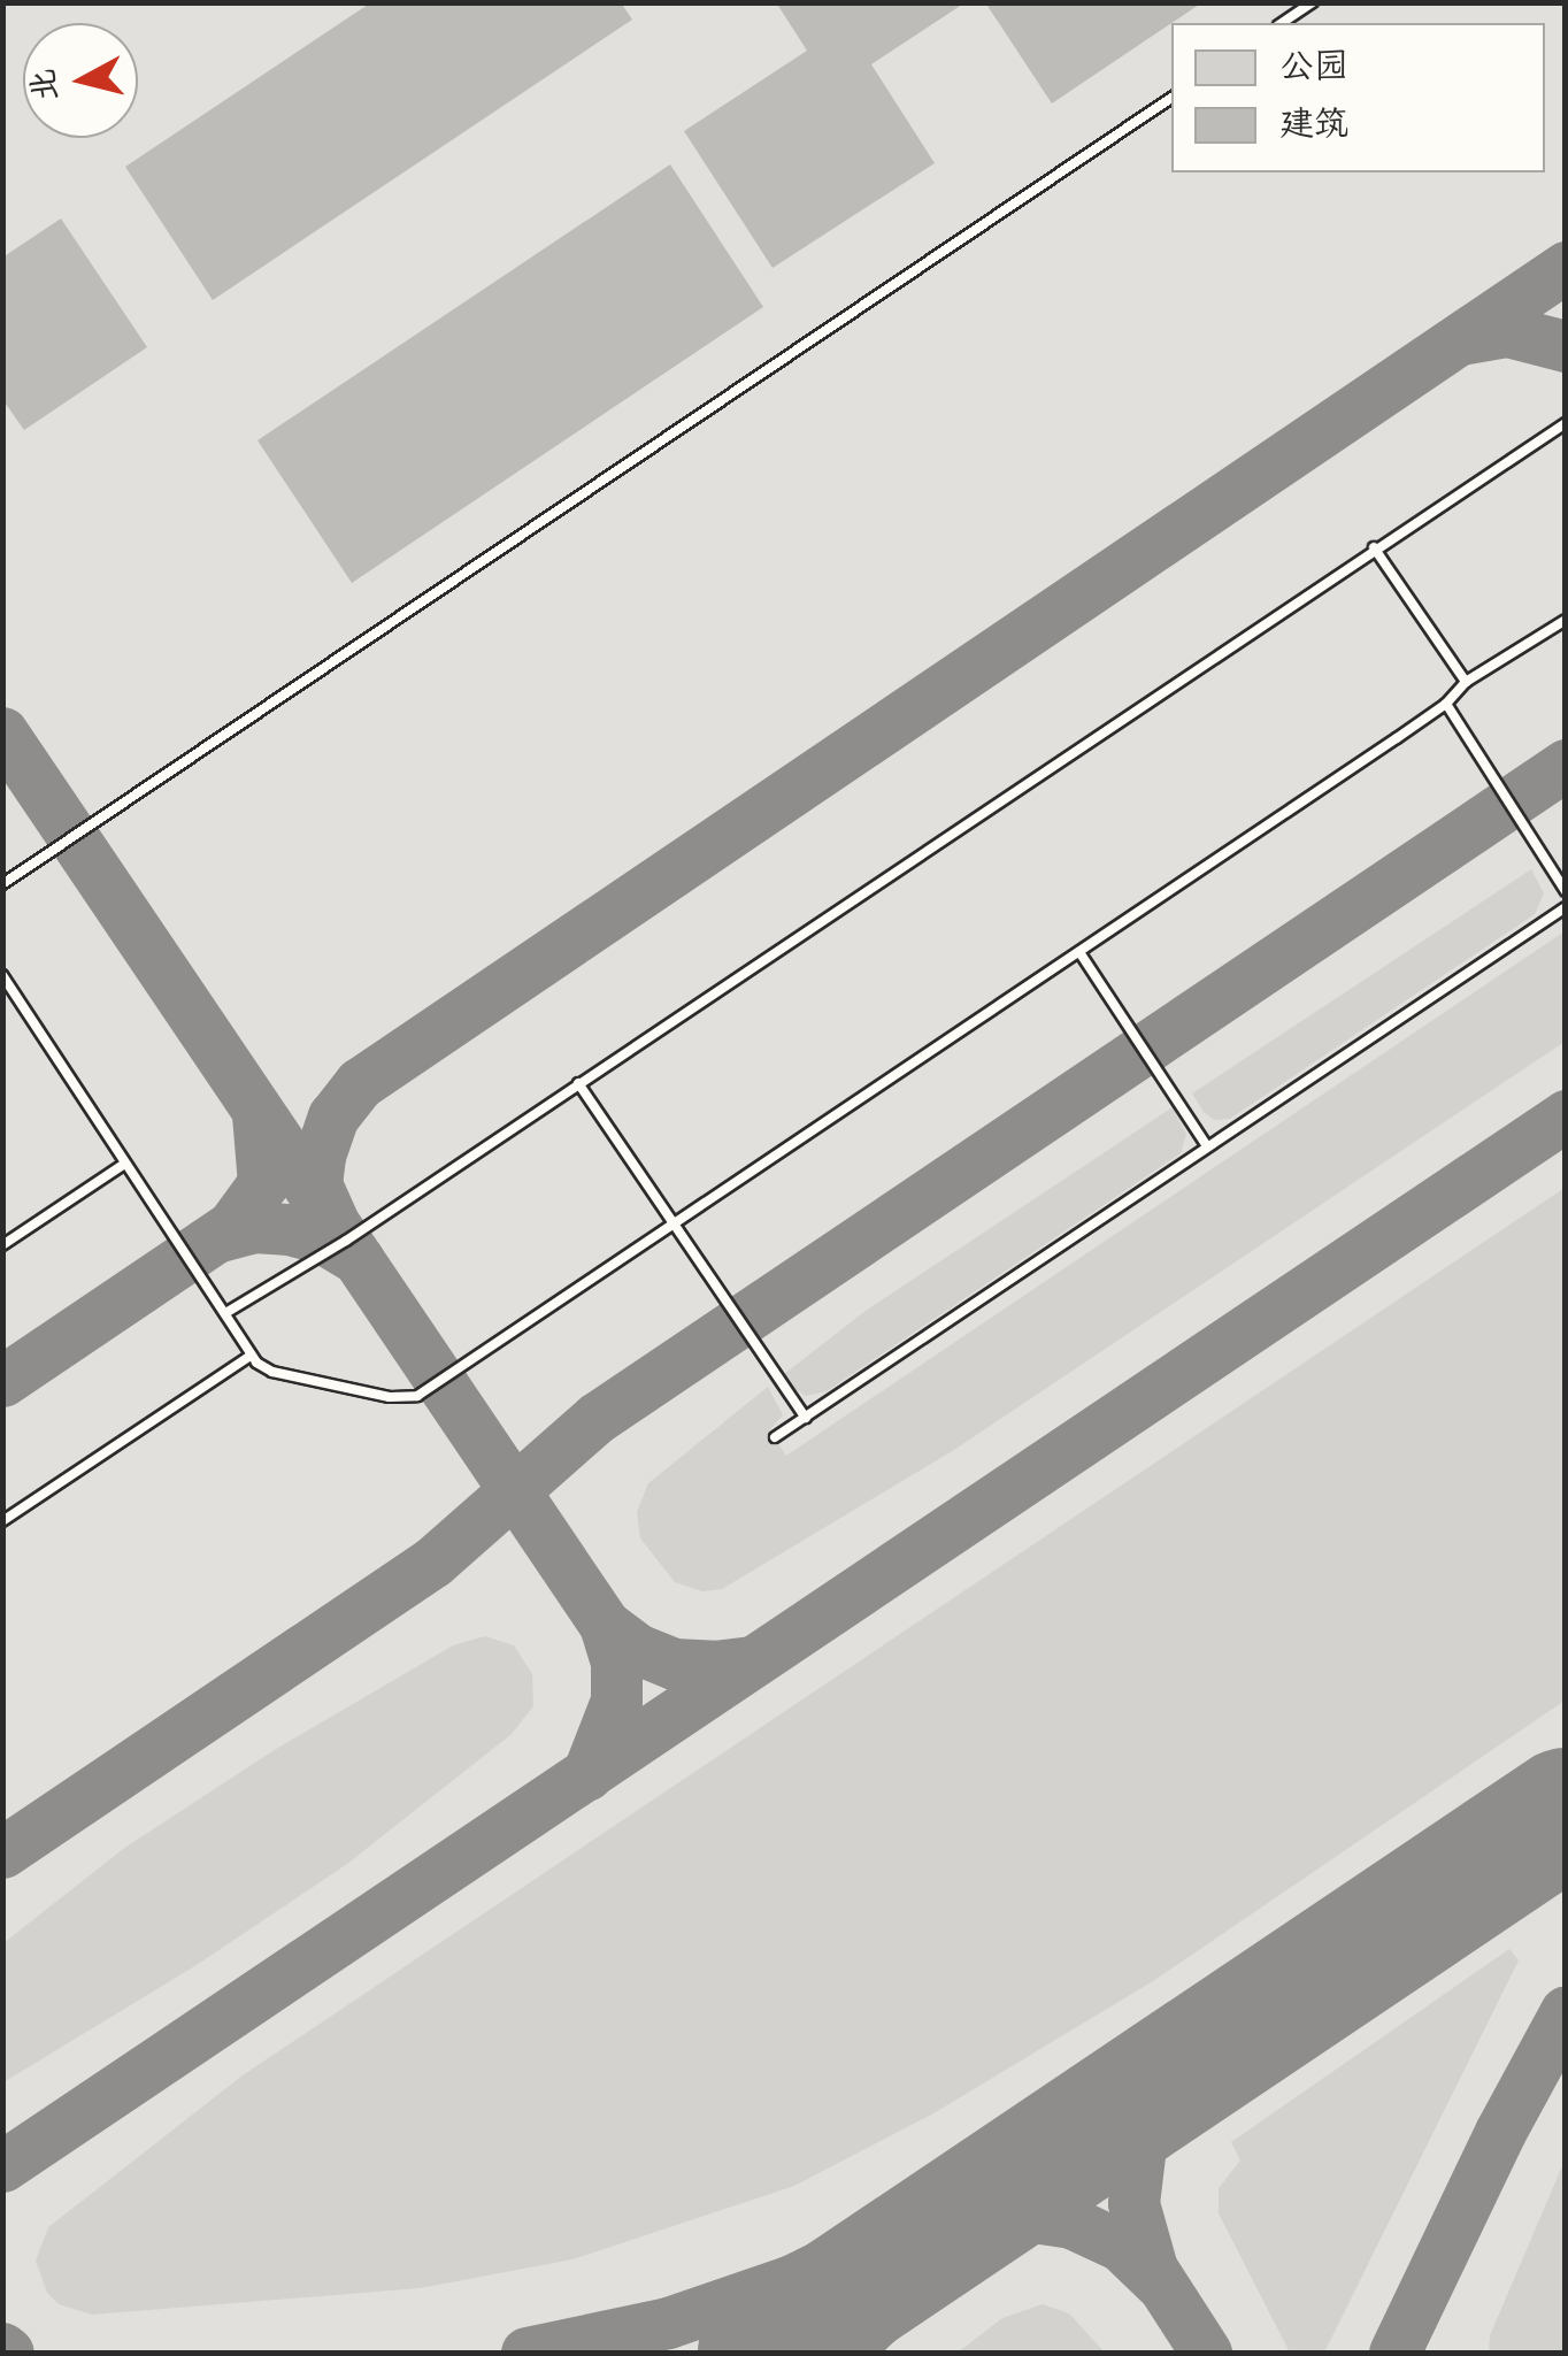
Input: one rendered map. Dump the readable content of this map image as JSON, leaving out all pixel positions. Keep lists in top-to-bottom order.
{
  "legend": ["公园", "建筑"],
  "north": "left"
}
